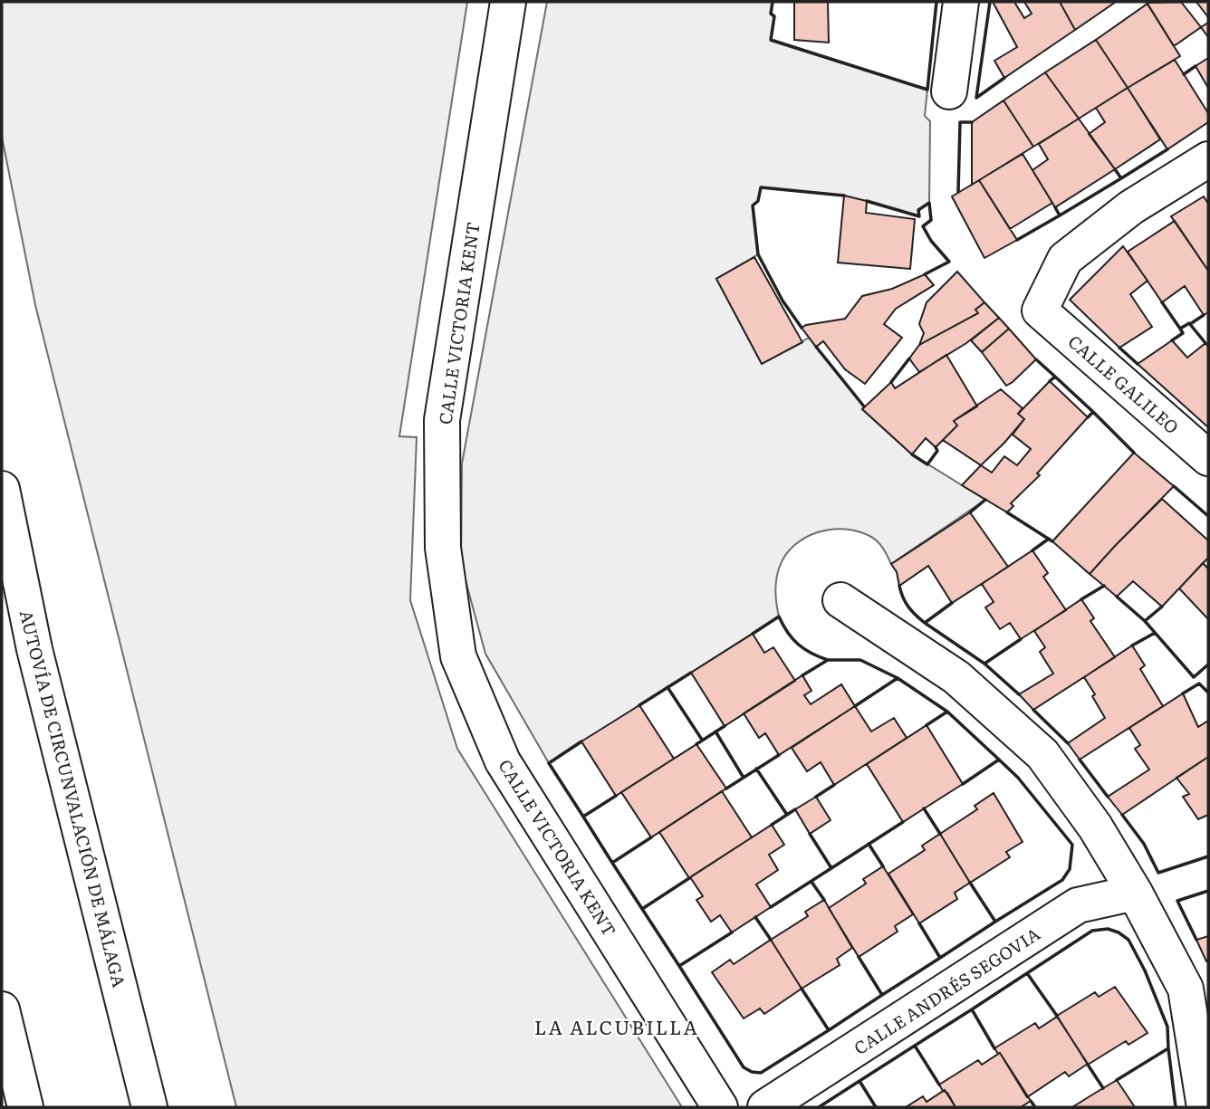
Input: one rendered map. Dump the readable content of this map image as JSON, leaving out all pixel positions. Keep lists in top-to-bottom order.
{
  "streets": {
    "main road": [
      "CALLE VICTORIA KENT",
      "CALLE GALILEO",
      "AUTOVÍA DE CIRCUNVALACIÓN DE MÁLAGA",
      "CALLE ANDRÉS SEGOVIA"
    ]
  },
  "districts": ["LA ALCUBILLA"]
}
